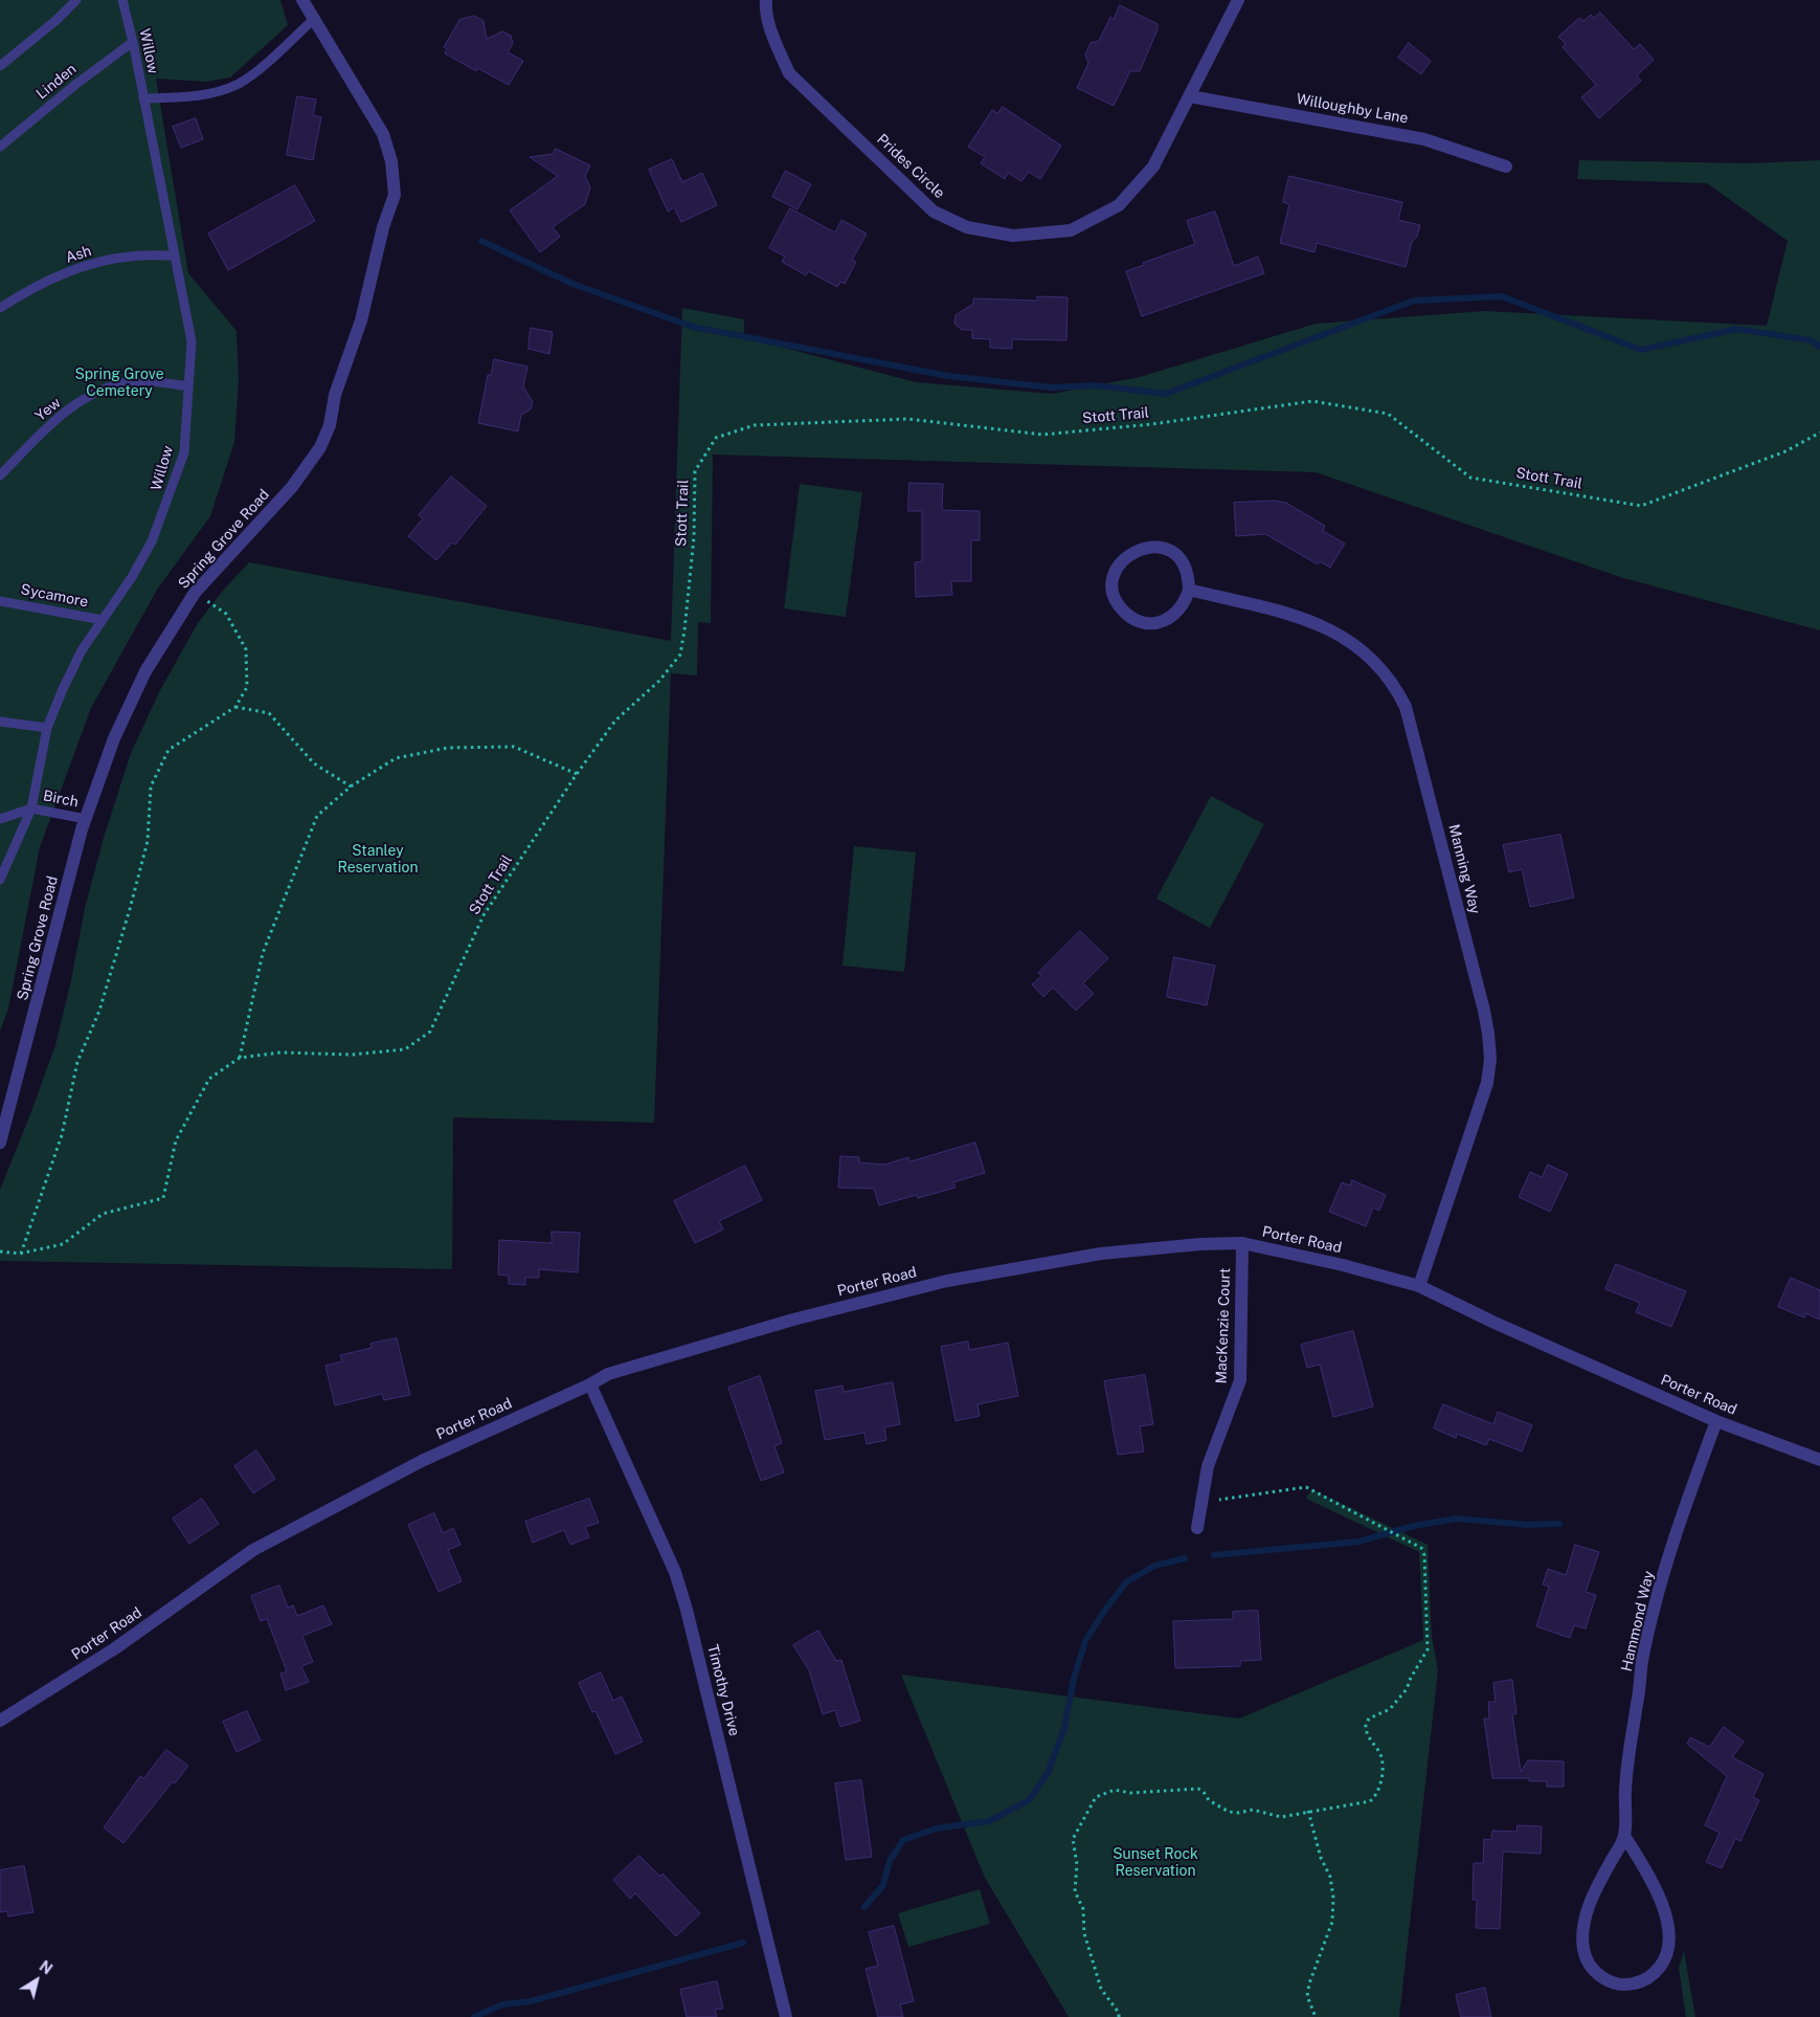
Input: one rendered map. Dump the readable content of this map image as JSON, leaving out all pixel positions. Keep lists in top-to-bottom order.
{
  "streets": {
    "street": [
      "Willoughby Lane",
      "Prides Circle",
      "Spring Grove Road",
      "Manning Way",
      "Porter Road",
      "MacKenzie Court",
      "Hammond Way",
      "Timothy Drive"
    ],
    "lane": [
      "Willow",
      "Linden",
      "Ash",
      "Yew",
      "Sycamore",
      "Birch"
    ],
    "path": ["Stott Trail"]
  },
  "crossings": [
    ["Willow", "Linden"],
    ["Willow", "Ash"],
    ["Willow", "Yew"],
    ["Willow", "Sycamore"],
    ["Willow", "Birch"],
    ["Willoughby Lane", "Prides Circle"],
    ["Spring Grove Road", "Birch"],
    ["Manning Way", "Porter Road"],
    ["Porter Road", "MacKenzie Court"],
    ["Porter Road", "Hammond Way"],
    ["Porter Road", "Timothy Drive"]
  ],
  "parks": ["Spring Grove Cemetery", "Stanley Reservation", "Sunset Rock Reservation"],
  "north": "top right"
}
